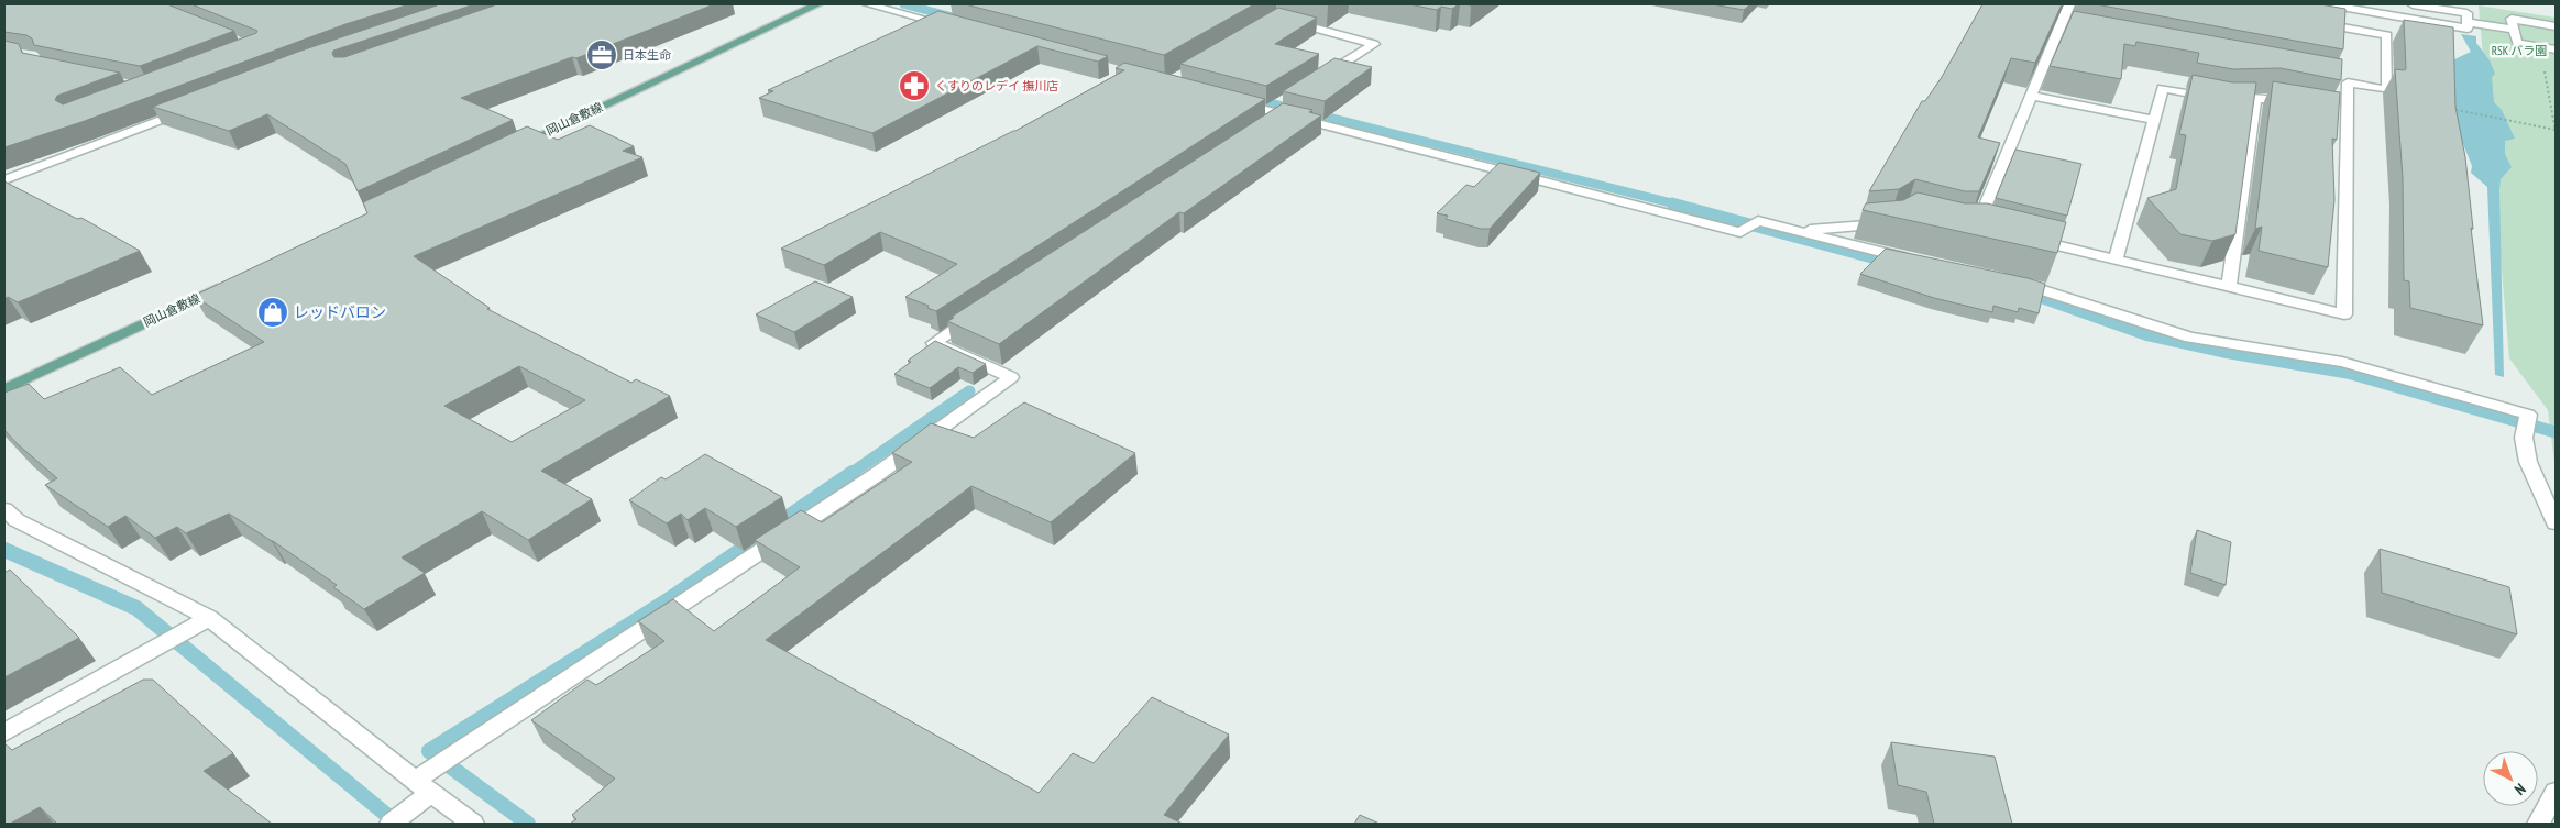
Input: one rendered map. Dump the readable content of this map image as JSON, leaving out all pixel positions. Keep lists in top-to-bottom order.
{
  "streets": {
    "main road": ["岡山倉敷線"]
  },
  "parks": ["RSK バラ園"],
  "places": {
    "office": ["日本生命"],
    "pharmacy": ["くすりのレデイ 撫川店"],
    "shop": ["レッドバロン"]
  },
  "north": "bottom right"
}
